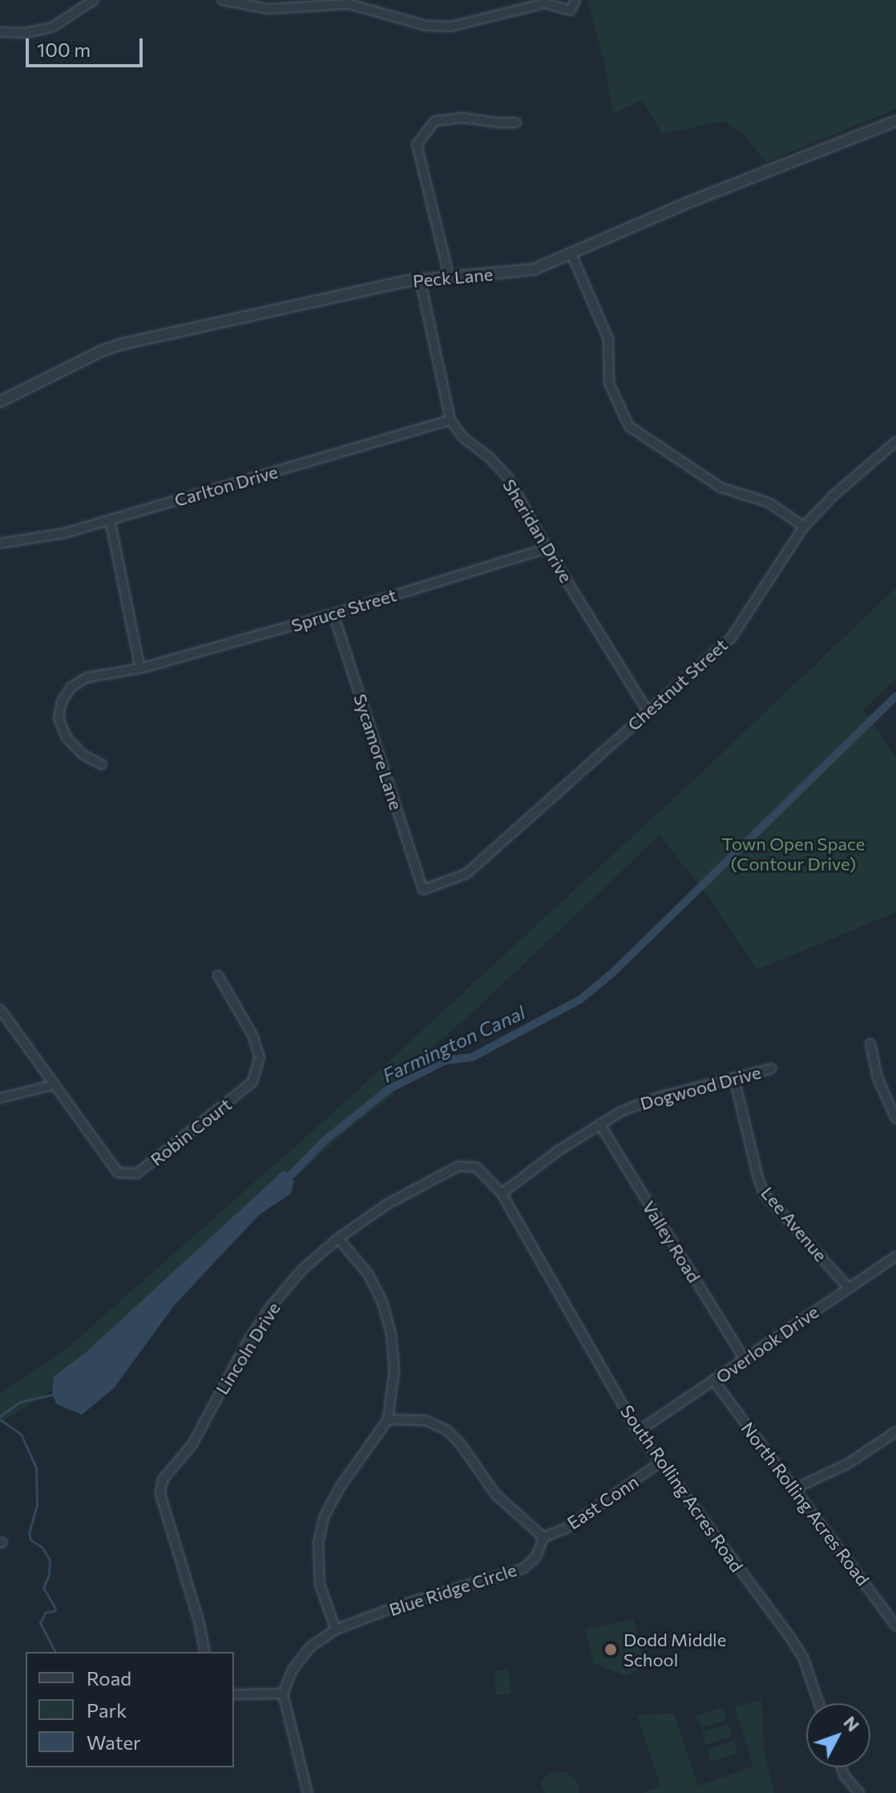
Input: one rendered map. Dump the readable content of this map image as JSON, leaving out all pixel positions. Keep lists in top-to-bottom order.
{
  "streets": {
    "street": [
      "Peck Lane",
      "Carlton Drive",
      "Sheridan Drive",
      "Spruce Street",
      "Chestnut Street",
      "Sycamore Lane",
      "Dogwood Drive",
      "Robin Court",
      "Lee Avenue",
      "Valley Road",
      "Overlook Drive",
      "Lincoln Drive",
      "South Rolling Acres Road",
      "East Conn",
      "North Rolling Acres Road",
      "Blue Ridge Circle"
    ]
  },
  "crossings": [
    ["Peck Lane", "Sheridan Drive"],
    ["Carlton Drive", "Sheridan Drive"],
    ["Sheridan Drive", "Spruce Street"],
    ["Sheridan Drive", "Chestnut Street"],
    ["Spruce Street", "Sycamore Lane"],
    ["Chestnut Street", "Sycamore Lane"],
    ["Dogwood Drive", "Lee Avenue"],
    ["Dogwood Drive", "Valley Road"],
    ["Dogwood Drive", "Lincoln Drive"],
    ["Dogwood Drive", "South Rolling Acres Road"],
    ["Lee Avenue", "Overlook Drive"],
    ["Valley Road", "Overlook Drive"],
    ["Overlook Drive", "South Rolling Acres Road"],
    ["Overlook Drive", "North Rolling Acres Road"],
    ["Lincoln Drive", "South Rolling Acres Road"],
    ["South Rolling Acres Road", "East Conn"],
    ["East Conn", "Blue Ridge Circle"]
  ],
  "water": ["Farmington Canal"],
  "parks": ["Town Open Space (Contour Drive)"],
  "places": ["Dodd Middle School"],
  "legend": ["Road", "Park", "Water"],
  "scale_bar": "100 m",
  "north": "top right"
}
